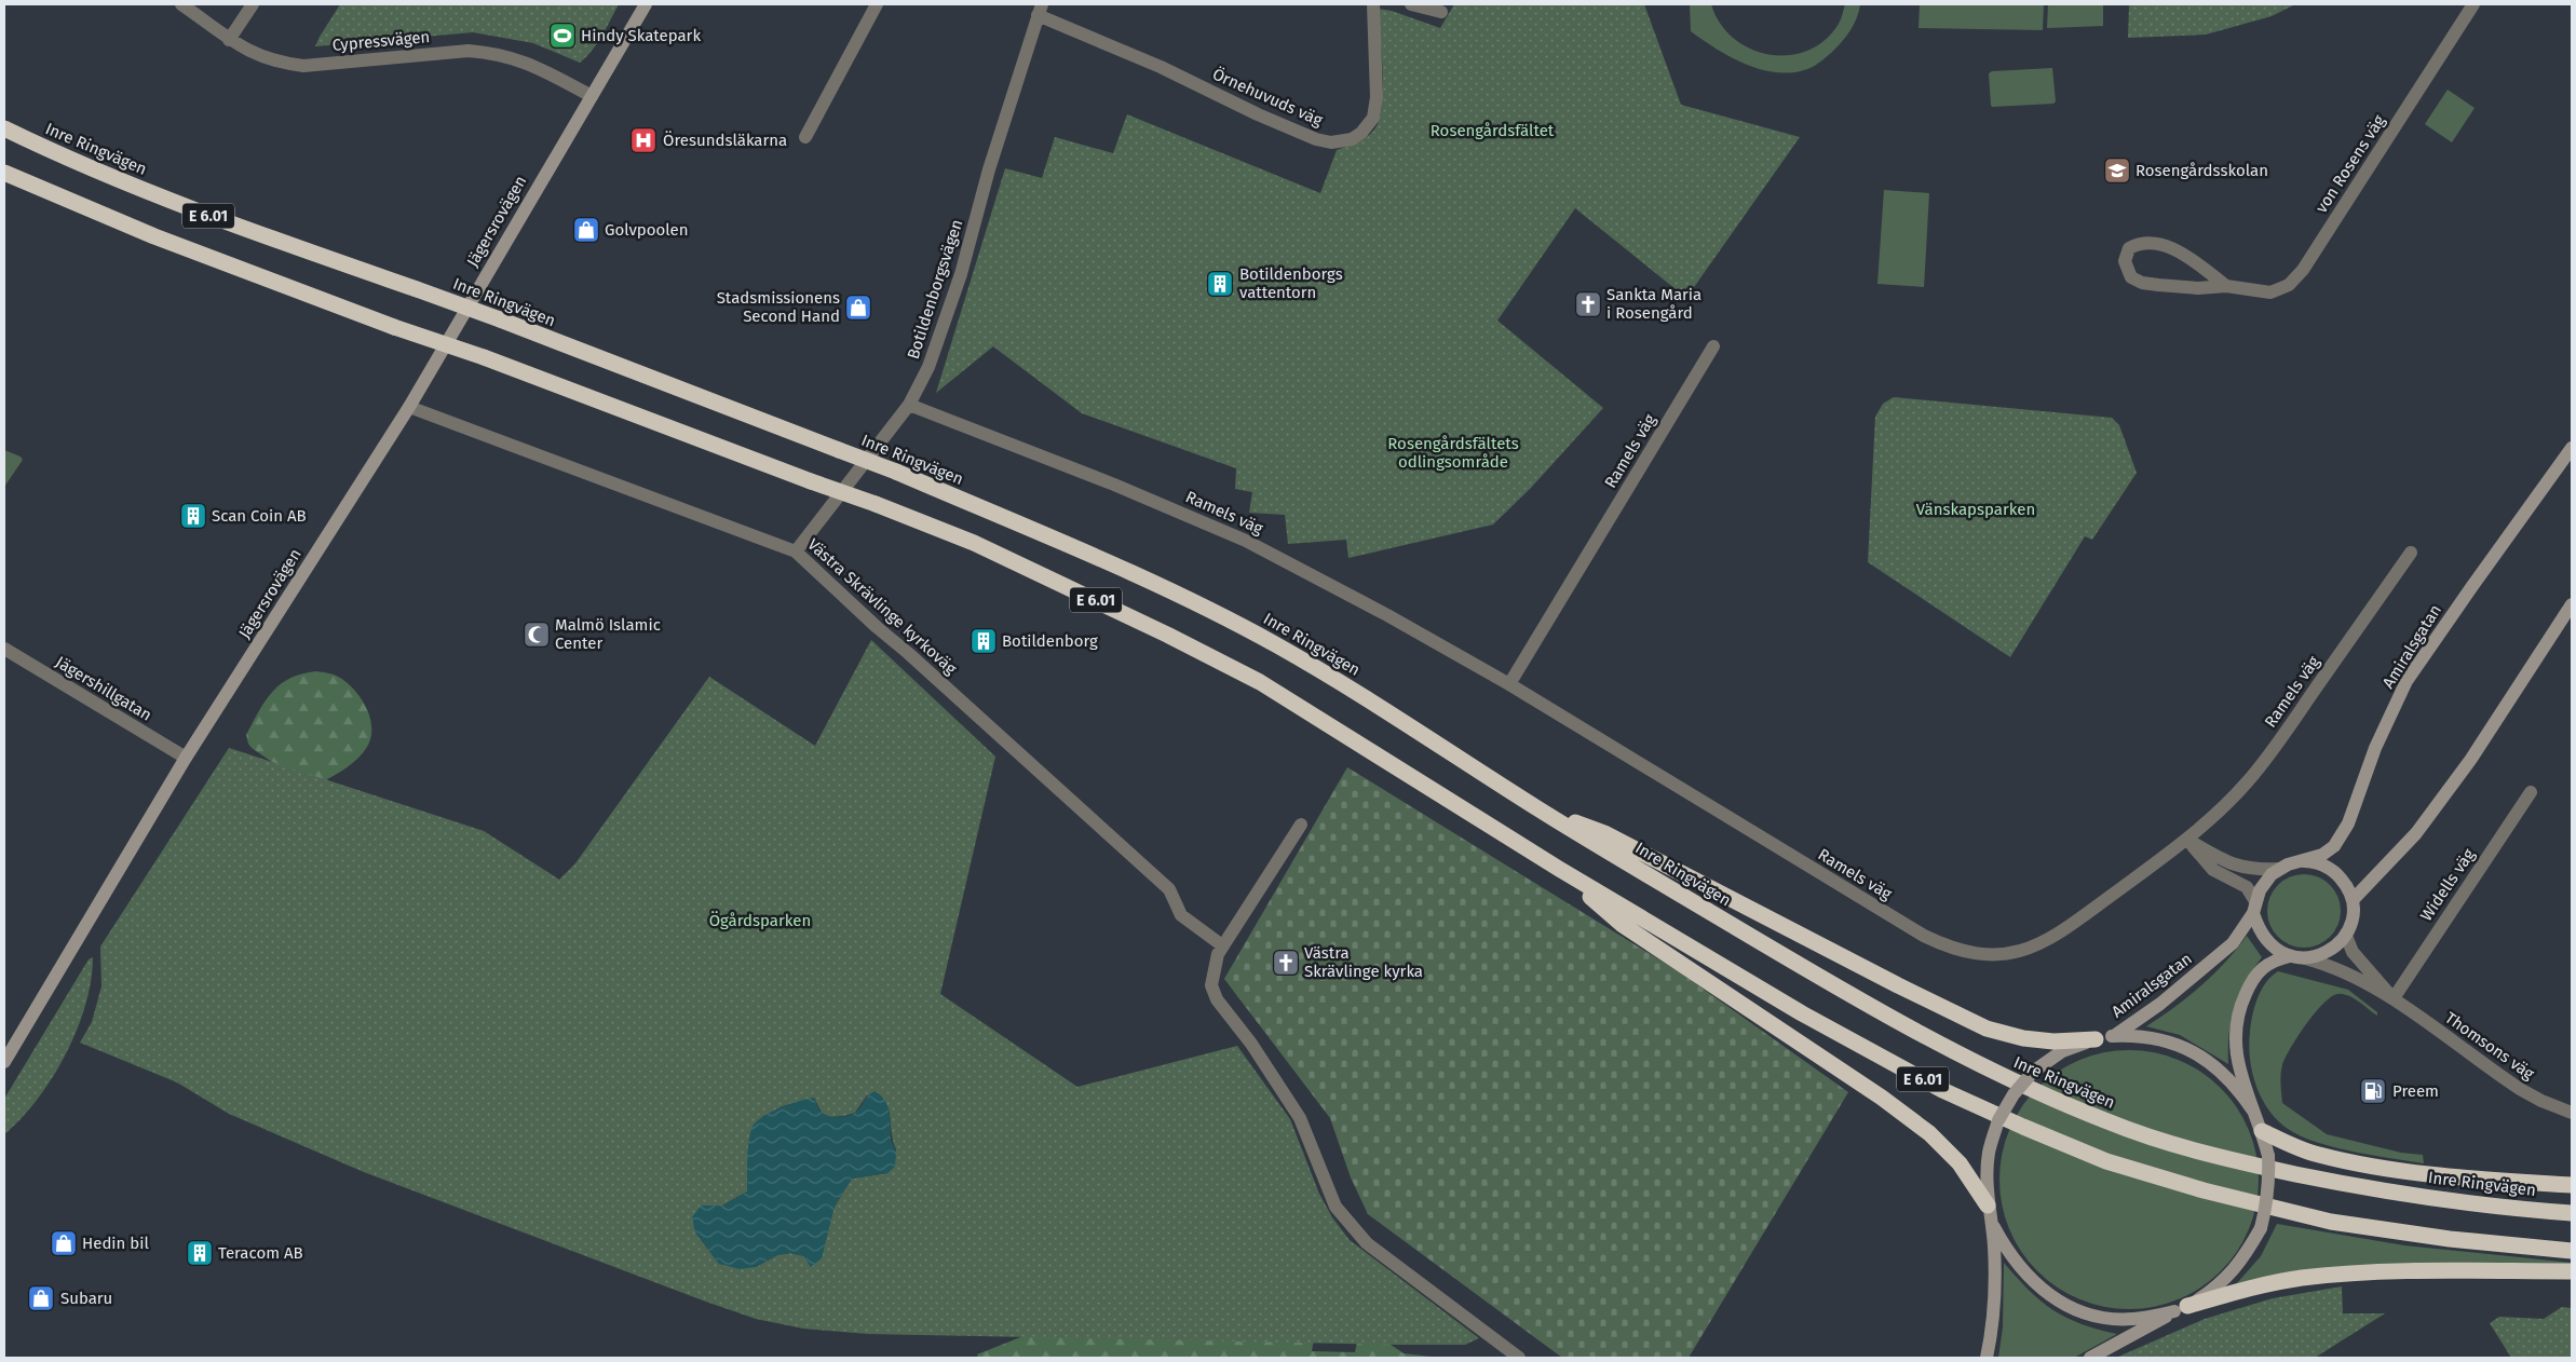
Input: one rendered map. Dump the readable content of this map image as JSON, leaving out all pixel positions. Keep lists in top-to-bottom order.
{
  "streets": {
    "highway": ["Inre Ringvägen", "E 6.01"],
    "main road": ["Jägersrovägen", "Amiralsgatan"],
    "street": [
      "Cypressvägen",
      "Örnehuvuds väg",
      "von Rosens väg",
      "Botildenborgsvägen",
      "Ramels väg",
      "Västra Skrävlinge kyrkoväg",
      "Jägershillgatan",
      "Widells väg",
      "Thomsons väg"
    ]
  },
  "crossings": [
    ["Cypressvägen", "Jägersrovägen"],
    ["Örnehuvuds väg", "Botildenborgsvägen"],
    ["Jägersrovägen", "Västra Skrävlinge kyrkoväg"],
    ["Jägersrovägen", "Jägershillgatan"],
    ["Botildenborgsvägen", "Ramels väg"],
    ["Botildenborgsvägen", "Västra Skrävlinge kyrkoväg"],
    ["Amiralsgatan", "Thomsons väg"],
    ["Widells väg", "Thomsons väg"]
  ],
  "parks": [
    "Rosengårdsfältet",
    "Rosengårdsfältets odlingsområde",
    "Vänskapsparken",
    "Ögårdsparken"
  ],
  "places": {
    "sports": ["Hindy Skatepark"],
    "hospital": ["Öresundsläkarna"],
    "school or university": ["Rosengårdsskolan"],
    "shop": [
      "Golvpoolen",
      "Stadsmissionens Second Hand",
      "Hedin bil",
      "Subaru"
    ],
    "building": [
      "Botildenborgs vattentorn",
      "Scan Coin AB",
      "Botildenborg",
      "Teracom AB"
    ],
    "church": ["Sankta Maria i Rosengård", "Västra Skrävlinge kyrka"],
    "mosque": ["Malmö Islamic Center"],
    "fuel station": ["Preem"]
  }
}
